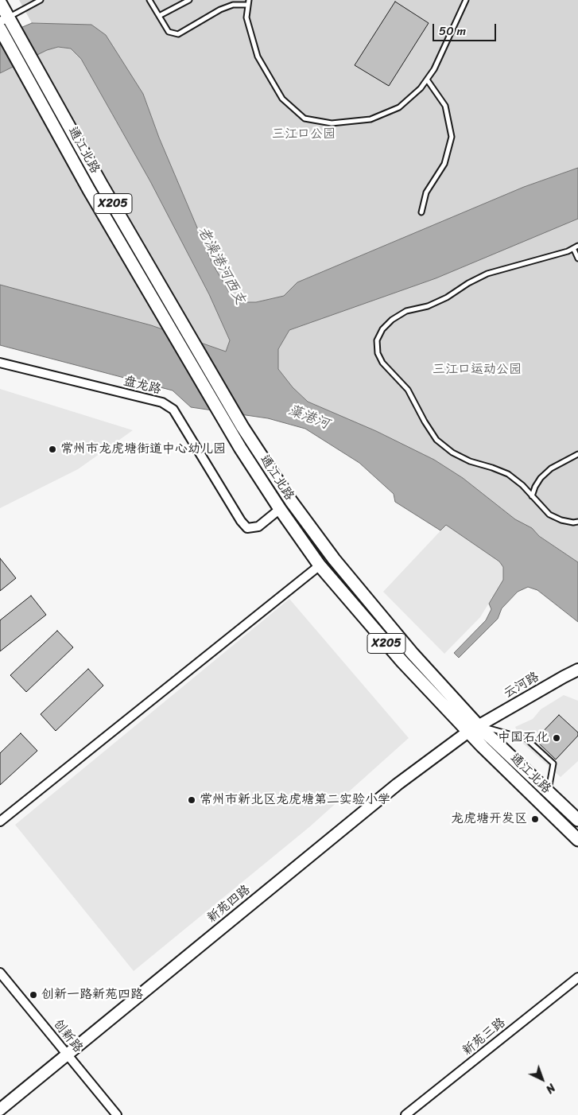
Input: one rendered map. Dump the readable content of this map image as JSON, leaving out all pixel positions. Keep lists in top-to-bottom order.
{
  "streets": {
    "main road": ["通江北路", "X205"],
    "street": [
      "盘龙路",
      "云河路",
      "新苑四路",
      "创新路",
      "新苑三路"
    ]
  },
  "crossings": [
    ["通江北路", "盘龙路"],
    ["通江北路", "云河路"],
    ["通江北路", "新苑四路"],
    ["云河路", "新苑四路"],
    ["新苑四路", "创新路"]
  ],
  "water": ["老澡港河西支", "藻港河"],
  "parks": ["三江口公园", "三江口运动公园"],
  "places": [
    "常州市龙虎塘街道中心幼儿园",
    "中国石化",
    "常州市新北区龙虎塘第二实验小学",
    "龙虎塘开发区",
    "创新一路新苑四路"
  ],
  "scale_bar": "50 m",
  "north": "bottom right"
}
